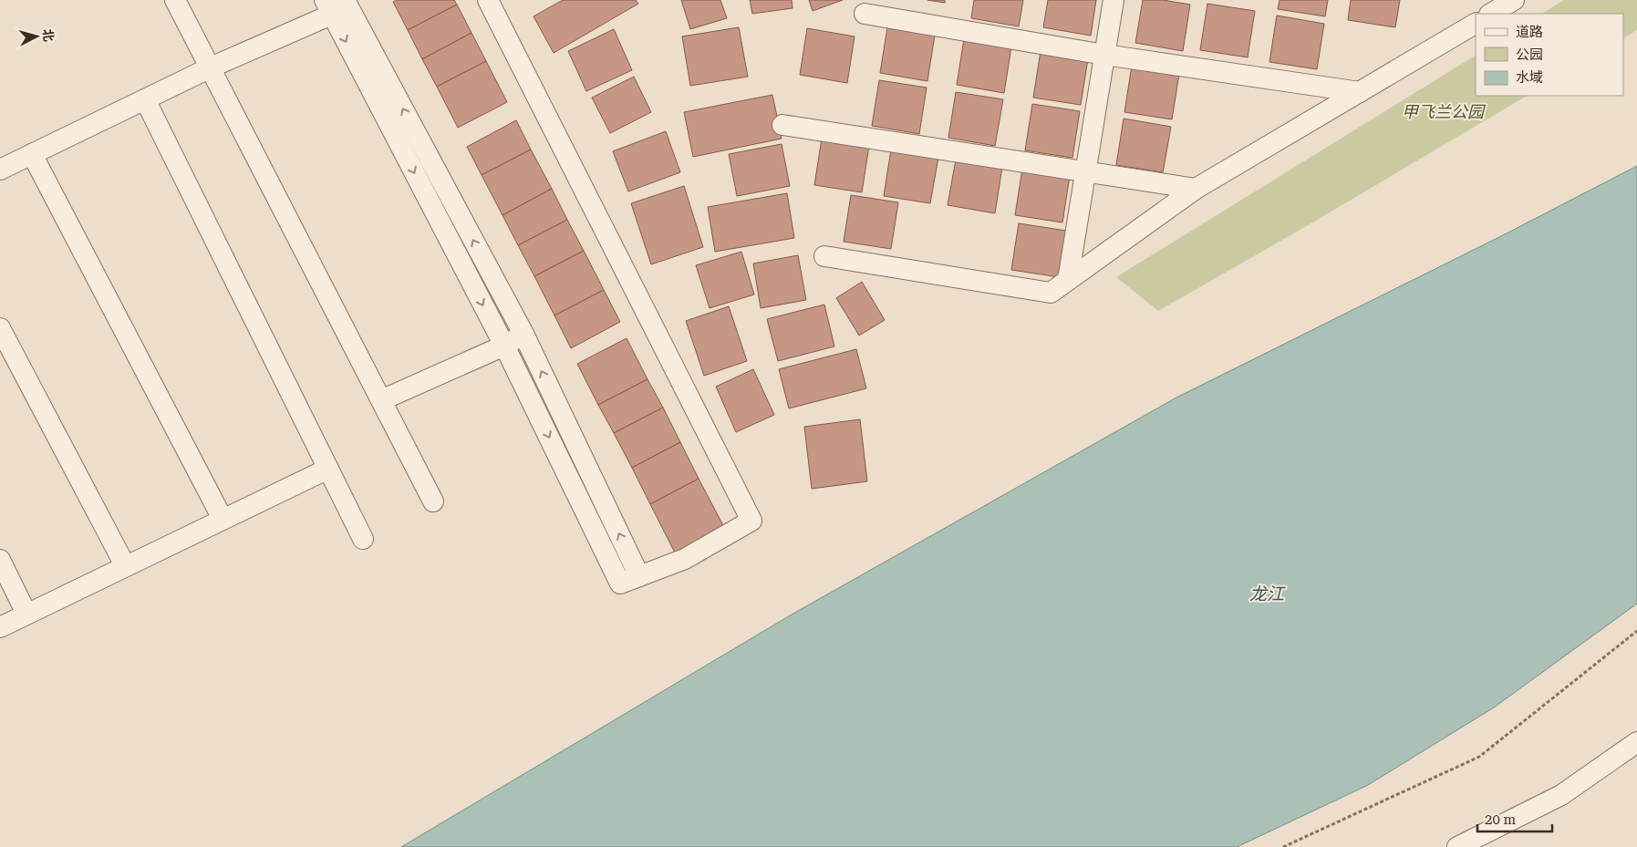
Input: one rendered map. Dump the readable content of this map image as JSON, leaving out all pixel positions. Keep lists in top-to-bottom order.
{
  "water": ["龙江"],
  "parks": ["甲飞兰公园"],
  "legend": ["道路", "公园", "水域"],
  "scale_bar": "20 m",
  "north": "right"
}
